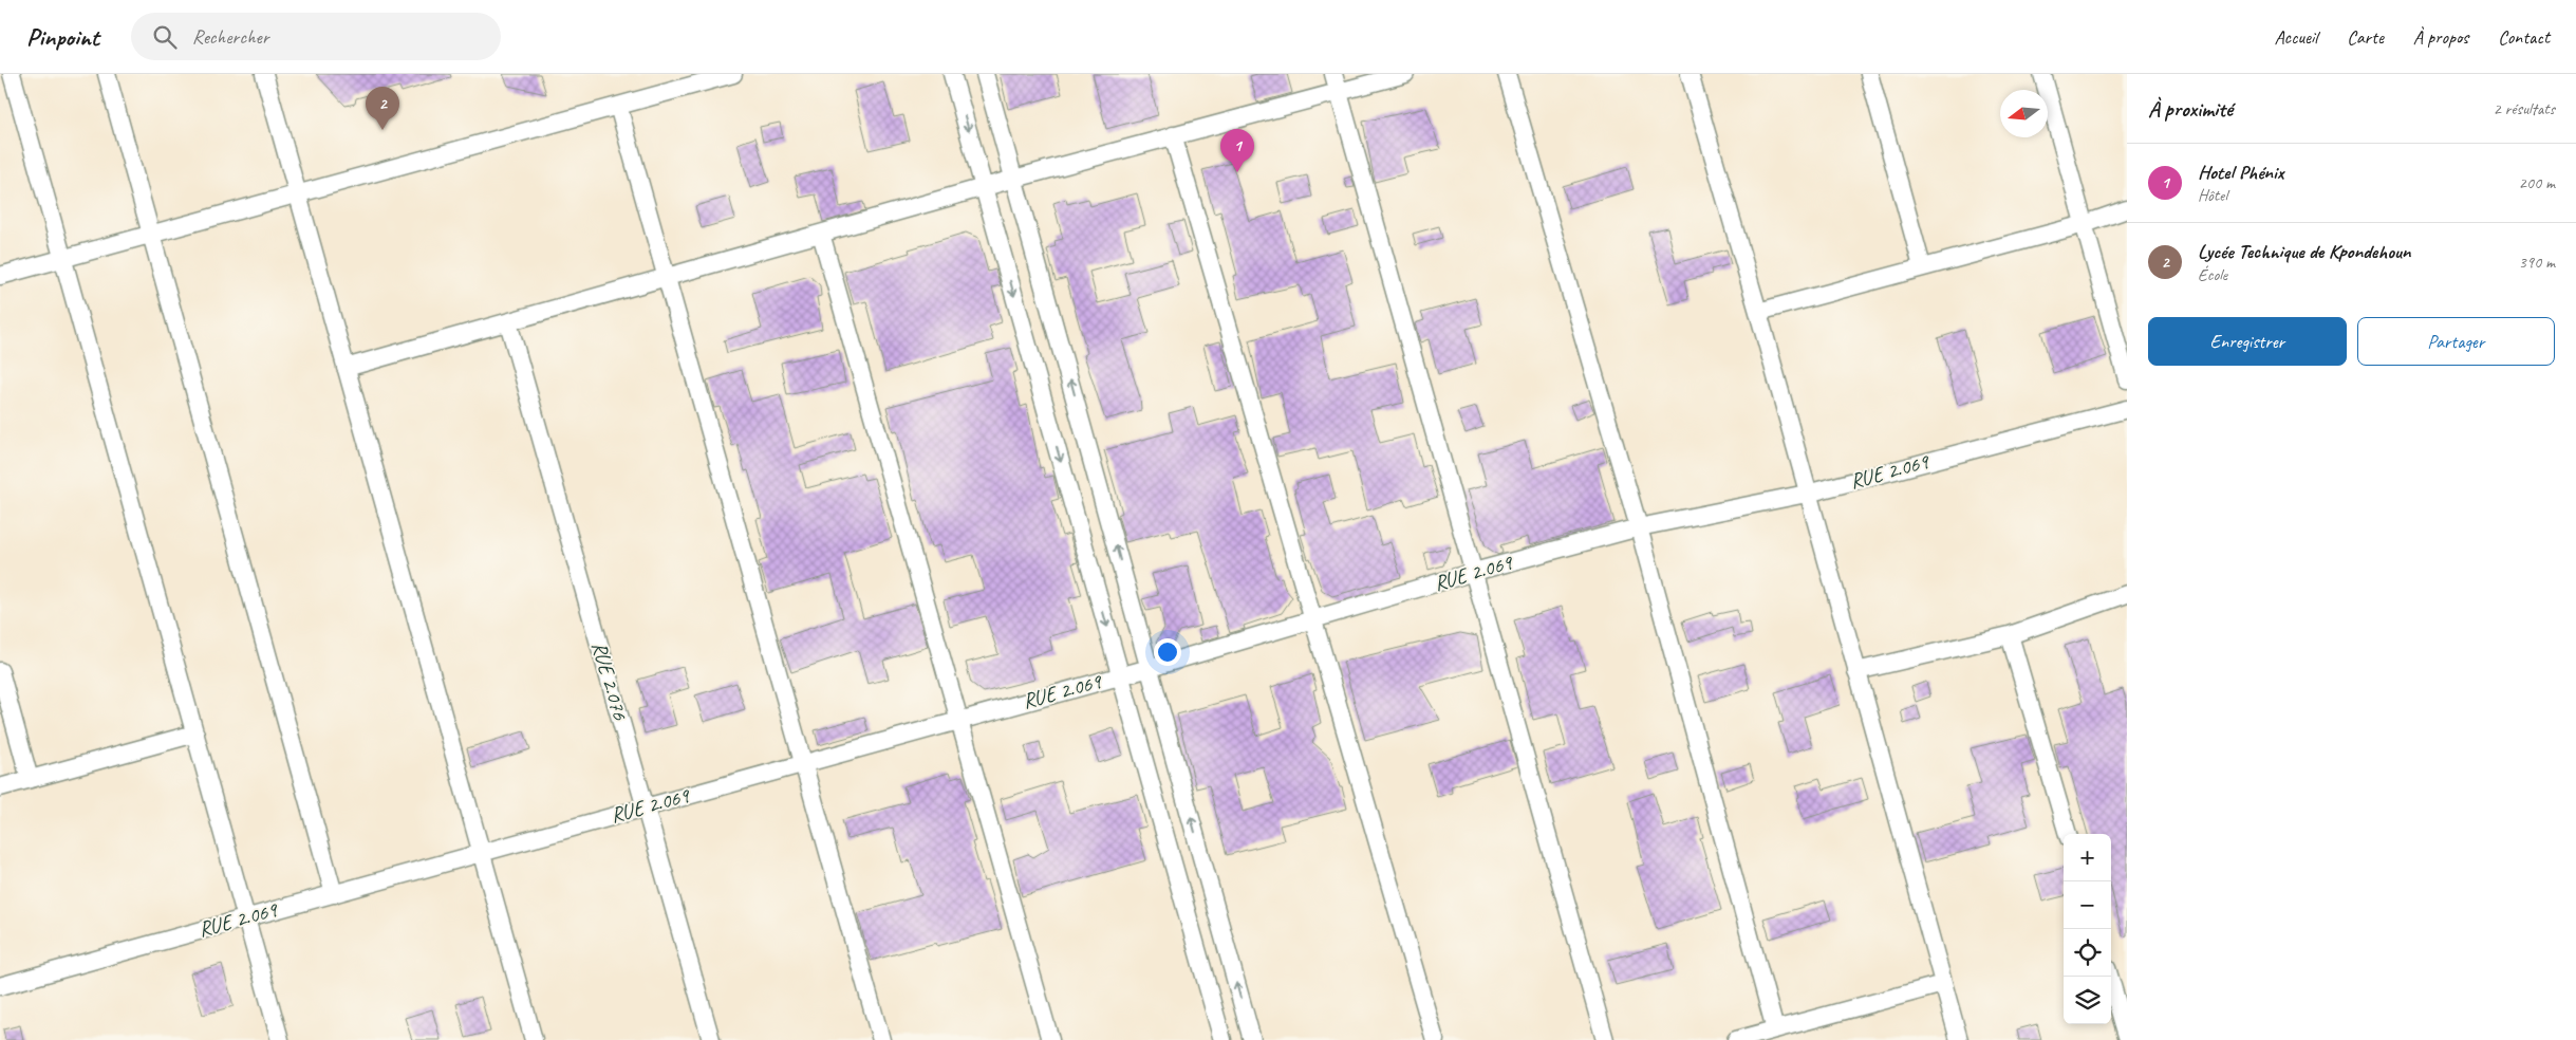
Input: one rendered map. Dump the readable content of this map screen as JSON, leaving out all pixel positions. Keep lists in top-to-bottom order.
{
  "streets": {
    "street": ["RUE 2.069", "RUE 2.076"]
  },
  "crossings": [
    ["RUE 2.069", "RUE 2.076"]
  ],
  "north": "left",
  "page": {
    "header": "Pinpoint",
    "search": "Rechercher",
    "nav": [
      "Accueil",
      "Carte",
      "À propos",
      "Contact"
    ],
    "heading": ["À proximité", "2 résultats"],
    "pins": ["2", "1"],
    "list": [
      {
        "mark": "1",
        "name": "Hotel Phénix",
        "note": "Hôtel",
        "value": "200 m"
      },
      {
        "mark": "2",
        "name": "Lycée Technique de Kpondehoun",
        "note": "École",
        "value": "390 m"
      }
    ],
    "buttons": ["Enregistrer", "Partager"],
    "map_buttons": ["+", "−"]
  }
}
